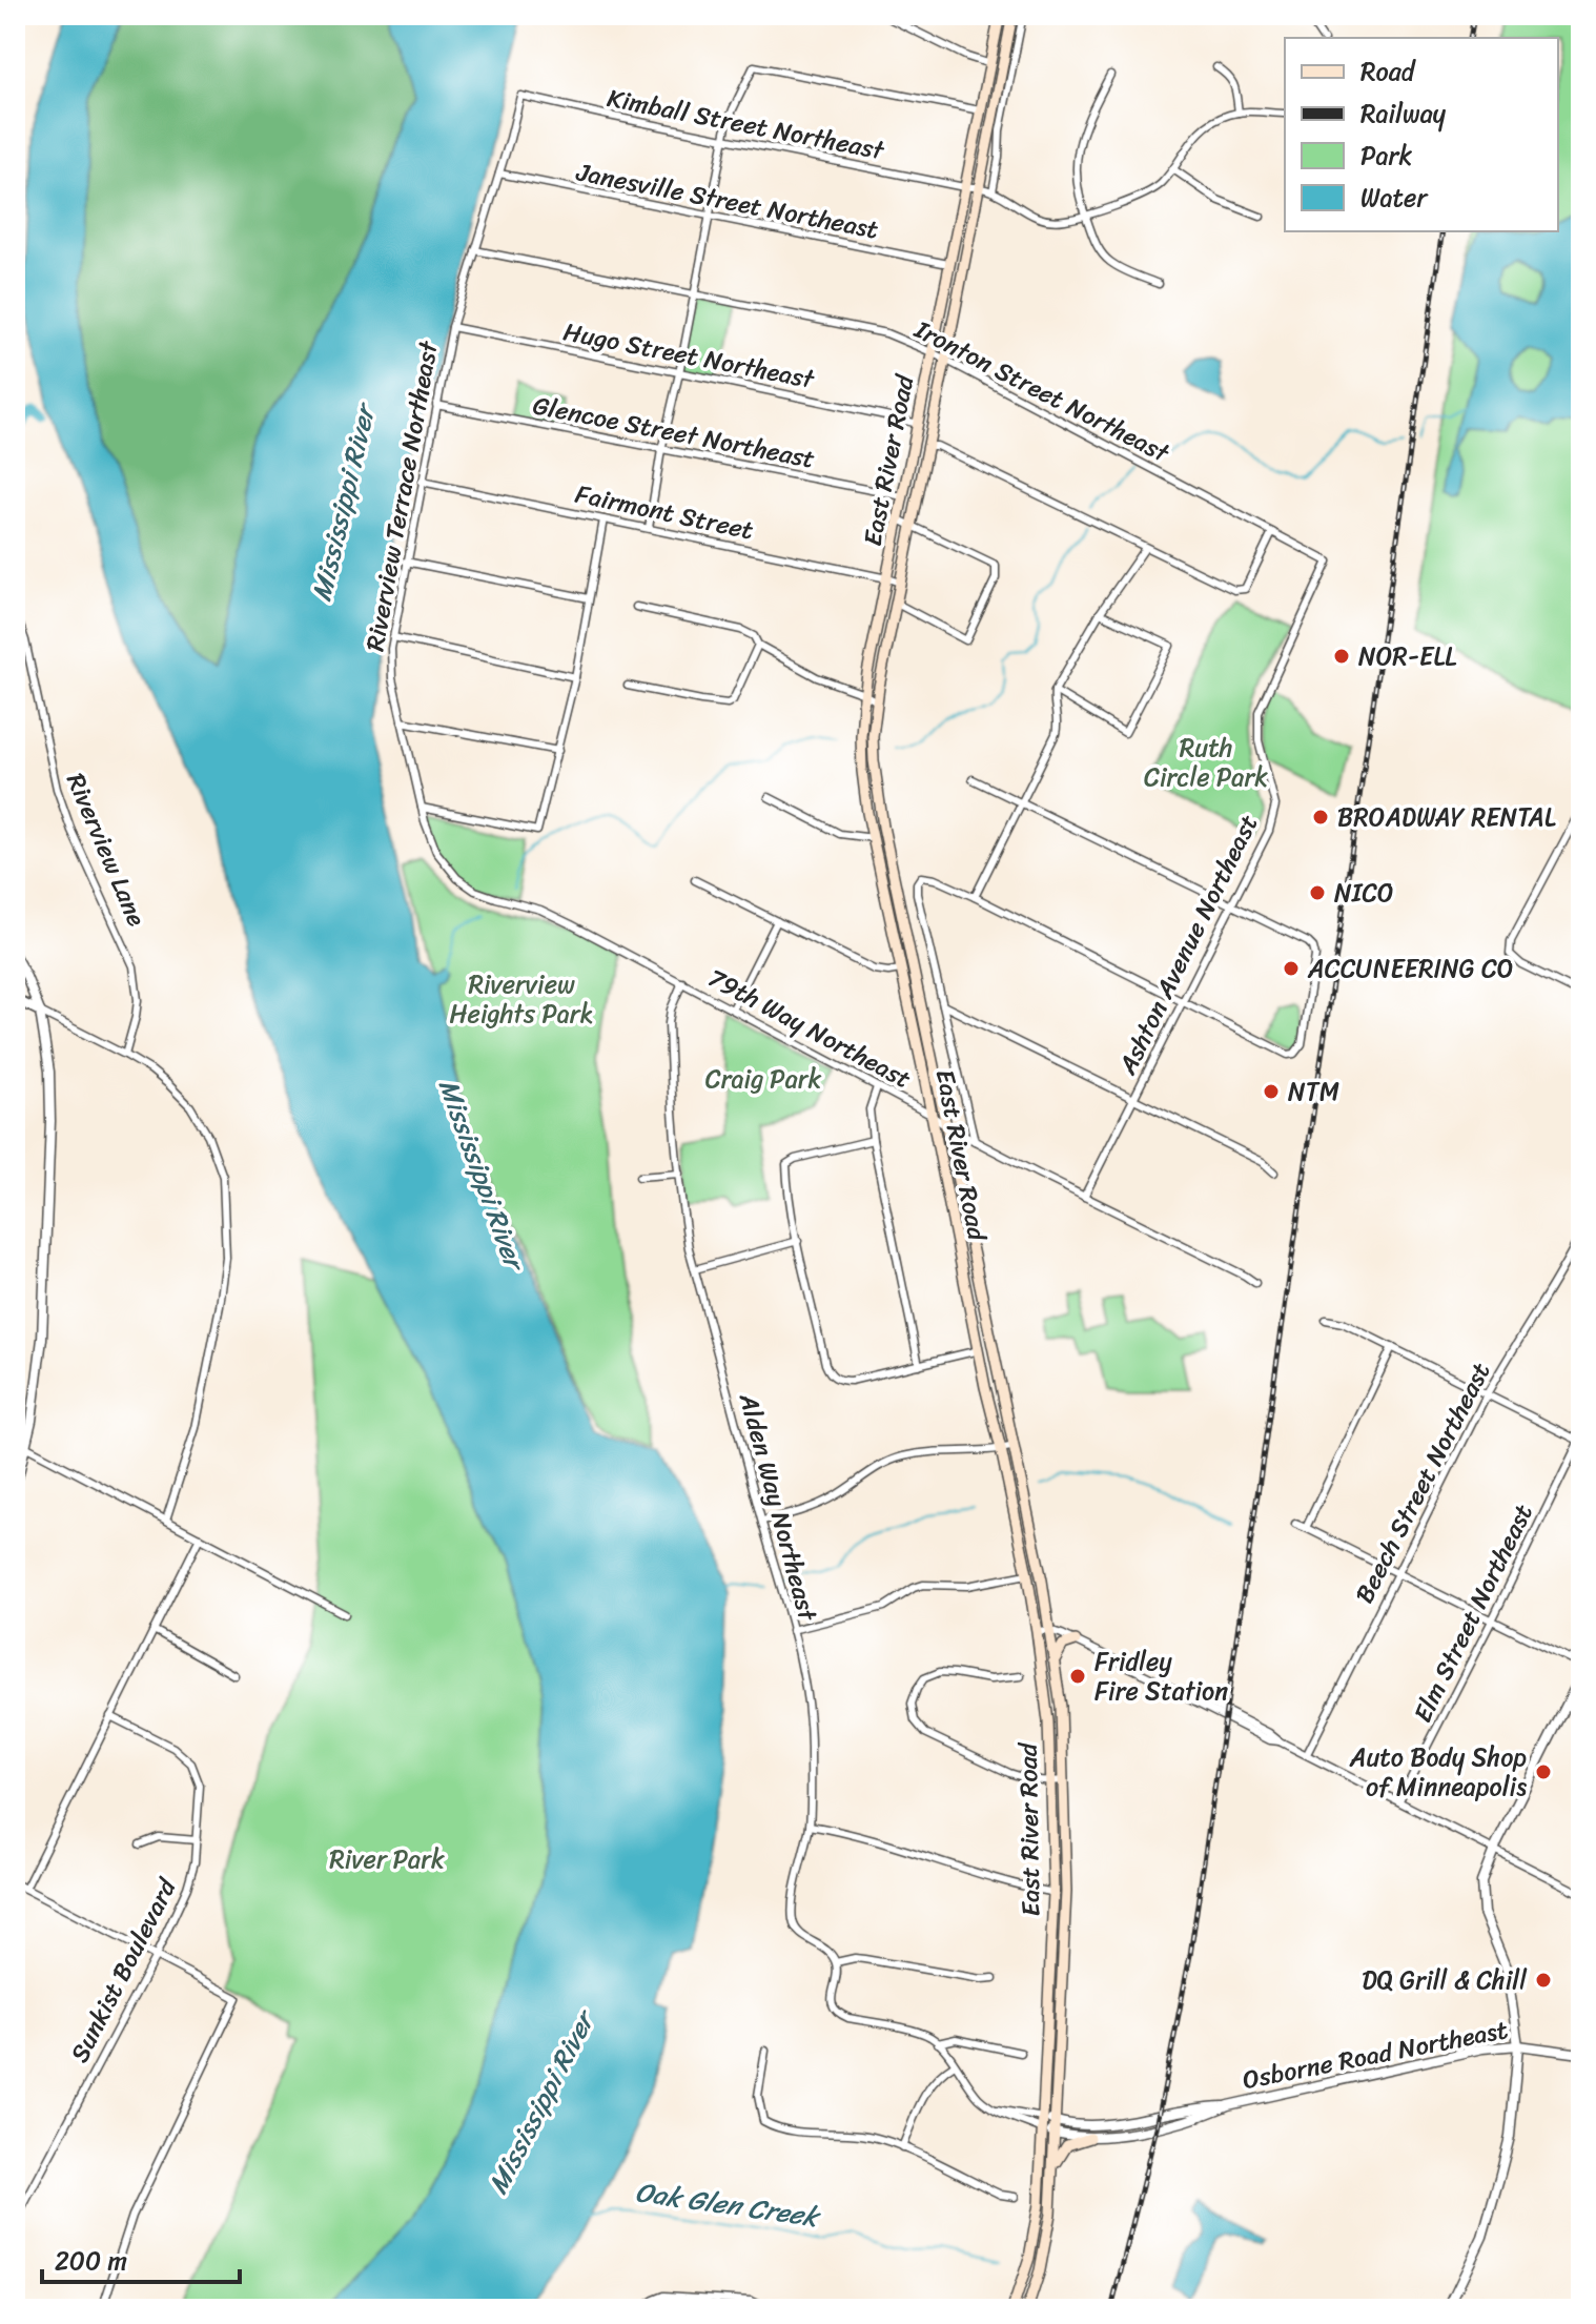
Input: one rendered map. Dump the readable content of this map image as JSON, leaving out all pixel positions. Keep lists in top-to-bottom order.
{
  "streets": {
    "main road": ["East River Road"],
    "street": [
      "Kimball Street Northeast",
      "Janesville Street Northeast",
      "Hugo Street Northeast",
      "Ironton Street Northeast",
      "Glencoe Street Northeast",
      "Riverview Terrace Northeast",
      "Fairmont Street",
      "Riverview Lane",
      "Ashton Avenue Northeast",
      "79th Way Northeast",
      "Beech Street Northeast",
      "Alden Way Northeast",
      "Elm Street Northeast",
      "Sunkist Boulevard",
      "Osborne Road Northeast"
    ]
  },
  "crossings": [
    ["Kimball Street Northeast", "East River Road"],
    ["Kimball Street Northeast", "Riverview Terrace Northeast"],
    ["Janesville Street Northeast", "East River Road"],
    ["Janesville Street Northeast", "Riverview Terrace Northeast"],
    ["Hugo Street Northeast", "East River Road"],
    ["Hugo Street Northeast", "Riverview Terrace Northeast"],
    ["Ironton Street Northeast", "East River Road"],
    ["Ironton Street Northeast", "Riverview Terrace Northeast"],
    ["Ironton Street Northeast", "Ashton Avenue Northeast"],
    ["Glencoe Street Northeast", "East River Road"],
    ["Glencoe Street Northeast", "Riverview Terrace Northeast"],
    ["East River Road", "Fairmont Street"],
    ["East River Road", "79th Way Northeast"],
    ["East River Road", "Osborne Road Northeast"],
    ["Riverview Terrace Northeast", "Fairmont Street"],
    ["Riverview Terrace Northeast", "79th Way Northeast"],
    ["Ashton Avenue Northeast", "79th Way Northeast"],
    ["79th Way Northeast", "Alden Way Northeast"]
  ],
  "water": ["Mississippi River", "Oak Glen Creek"],
  "parks": [
    "Ruth Circle Park",
    "Riverview Heights Park",
    "Craig Park",
    "River Park"
  ],
  "places": [
    "NOR-ELL",
    "BROADWAY RENTAL",
    "NICO",
    "ACCUNEERING CO",
    "NTM",
    "Fridley Fire Station",
    "Auto Body Shop of Minneapolis",
    "DQ Grill & Chill"
  ],
  "legend": [
    "Road",
    "Railway",
    "Park",
    "Water"
  ],
  "scale_bar": "200 m"
}
